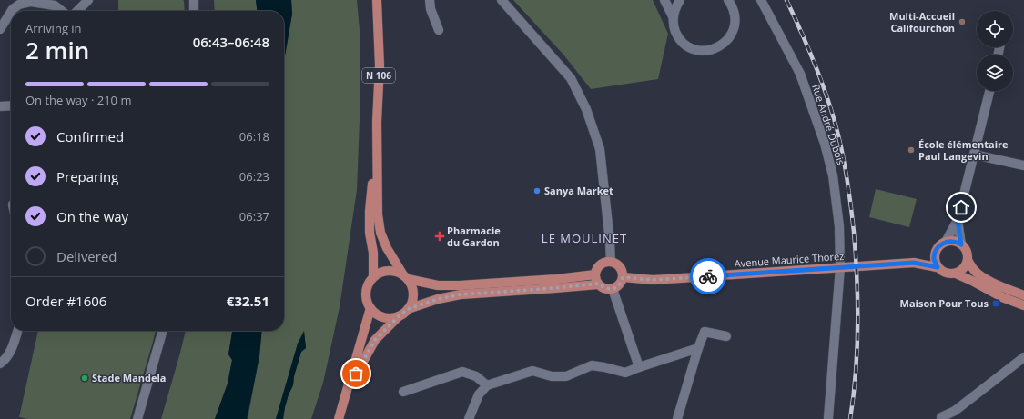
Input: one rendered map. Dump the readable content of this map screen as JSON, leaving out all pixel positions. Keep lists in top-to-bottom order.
{
  "streets": {
    "main road": ["N 106", "Avenue Maurice Thorez"],
    "street": ["Rue André Dubois"]
  },
  "crossings": [
    ["Rue André Dubois", "Avenue Maurice Thorez"]
  ],
  "districts": ["LE MOULINET"],
  "places": {
    "other": [
      "Multi-Accueil Califourchon",
      "École élémentaire Paul Langevin",
      "Sanya Market",
      "Stade Mandela"
    ],
    "health": ["Pharmacie du Gardon"],
    "transit": ["Maison Pour Tous"]
  },
  "page": {
    "heading": ["2 min", "Arriving in", "06:43–06:48"],
    "panel": ["Order #1606", "€32.51"],
    "bar": "On the way · 210 m",
    "list": [
      ["Confirmed", "06:18"],
      ["Preparing", "06:23"],
      ["On the way", "06:37"],
      "Delivered"
    ]
  }
}
